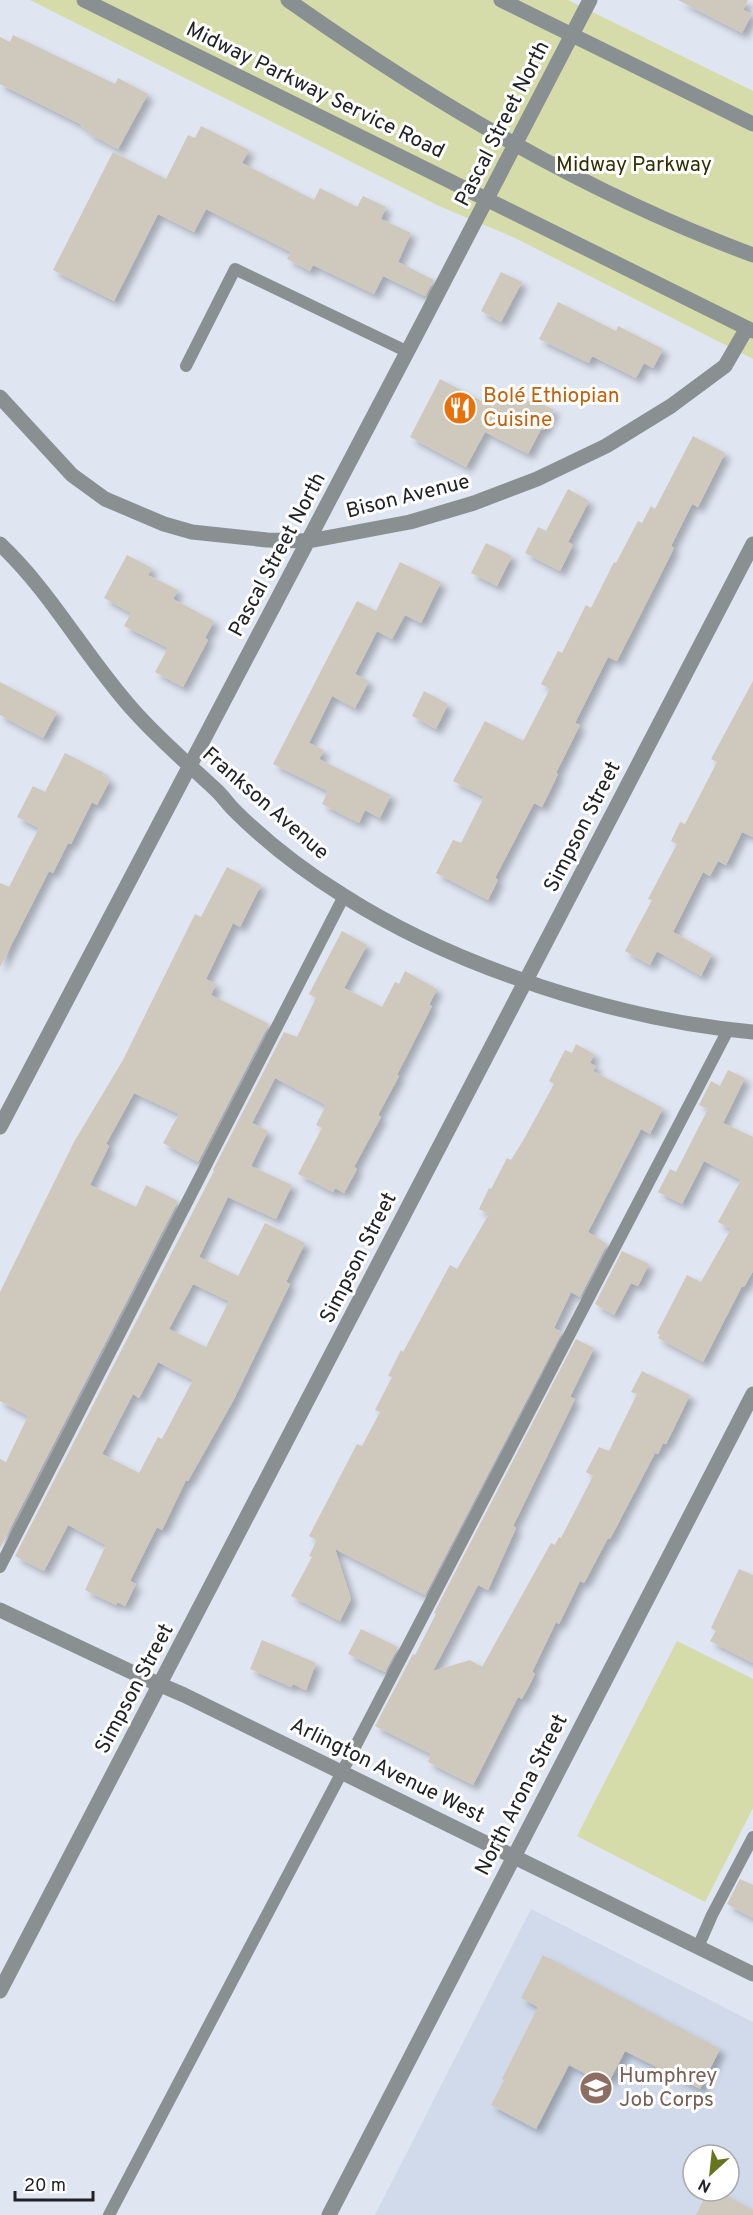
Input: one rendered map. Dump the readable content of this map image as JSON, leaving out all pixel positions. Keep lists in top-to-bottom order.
{
  "streets": {
    "street": [
      "Midway Parkway Service Road",
      "Pascal Street North",
      "Bison Avenue",
      "Frankson Avenue",
      "Simpson Street",
      "Arlington Avenue West",
      "North Arona Street"
    ]
  },
  "crossings": [
    ["Midway Parkway Service Road", "Pascal Street North"],
    ["Midway Parkway Service Road", "Bison Avenue"],
    ["Pascal Street North", "Bison Avenue"],
    ["Pascal Street North", "Frankson Avenue"],
    ["Frankson Avenue", "Simpson Street"],
    ["Simpson Street", "Arlington Avenue West"],
    ["Arlington Avenue West", "North Arona Street"]
  ],
  "parks": ["Midway Parkway"],
  "places": {
    "restaurant": ["Bolé Ethiopian Cuisine"],
    "school or university": ["Humphrey Job Corps"]
  },
  "scale_bar": "20 m",
  "north": "bottom left"
}
